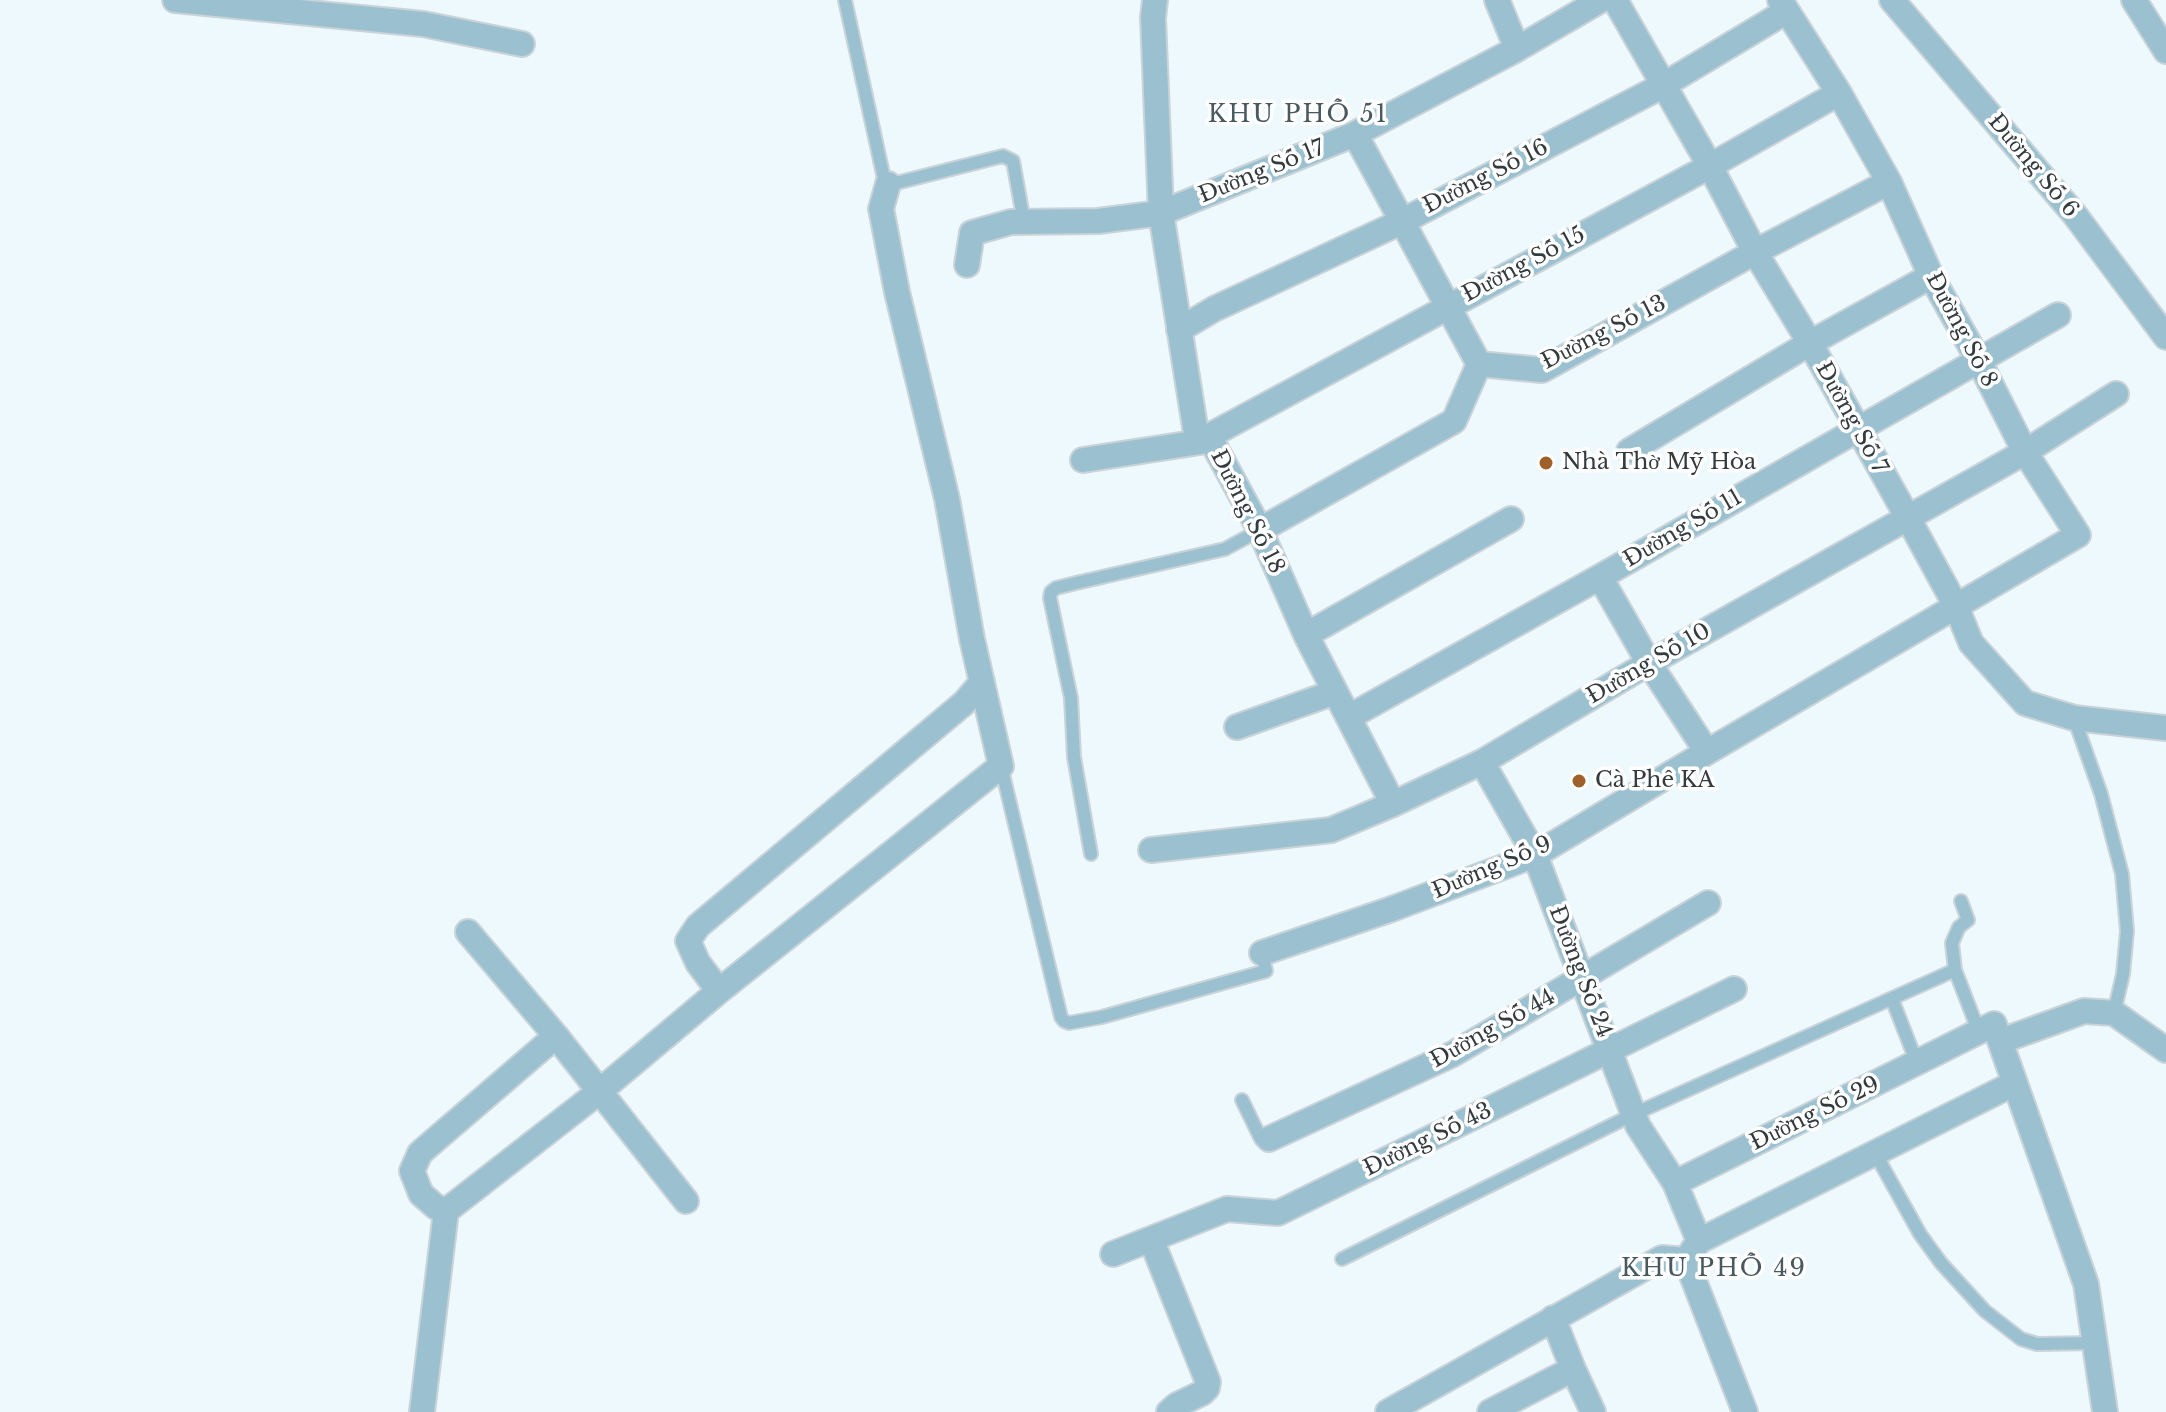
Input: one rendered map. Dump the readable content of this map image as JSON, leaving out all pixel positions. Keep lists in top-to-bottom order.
{
  "streets": {
    "street": [
      "Đường Số 6",
      "Đường Số 17",
      "Đường Số 16",
      "Đường Số 15",
      "Đường Số 8",
      "Đường Số 13",
      "Đường Số 7",
      "Đường Số 18",
      "Đường Số 11",
      "Đường Số 10",
      "Đường Số 9",
      "Đường Số 24",
      "Đường Số 44",
      "Đường Số 29",
      "Đường Số 43"
    ]
  },
  "crossings": [
    ["Đường Số 17", "Đường Số 18"],
    ["Đường Số 16", "Đường Số 8"],
    ["Đường Số 16", "Đường Số 7"],
    ["Đường Số 16", "Đường Số 18"],
    ["Đường Số 15", "Đường Số 8"],
    ["Đường Số 15", "Đường Số 7"],
    ["Đường Số 15", "Đường Số 18"],
    ["Đường Số 8", "Đường Số 13"],
    ["Đường Số 8", "Đường Số 7"],
    ["Đường Số 8", "Đường Số 11"],
    ["Đường Số 8", "Đường Số 10"],
    ["Đường Số 8", "Đường Số 9"],
    ["Đường Số 13", "Đường Số 7"],
    ["Đường Số 7", "Đường Số 11"],
    ["Đường Số 7", "Đường Số 10"],
    ["Đường Số 7", "Đường Số 9"],
    ["Đường Số 18", "Đường Số 11"],
    ["Đường Số 18", "Đường Số 10"],
    ["Đường Số 10", "Đường Số 24"],
    ["Đường Số 9", "Đường Số 24"],
    ["Đường Số 24", "Đường Số 44"],
    ["Đường Số 24", "Đường Số 29"],
    ["Đường Số 24", "Đường Số 43"]
  ],
  "districts": ["KHU PHỐ 51", "KHU PHỐ 49"],
  "places": ["Nhà Thờ Mỹ Hòa", "Cà Phê KA"]
}
